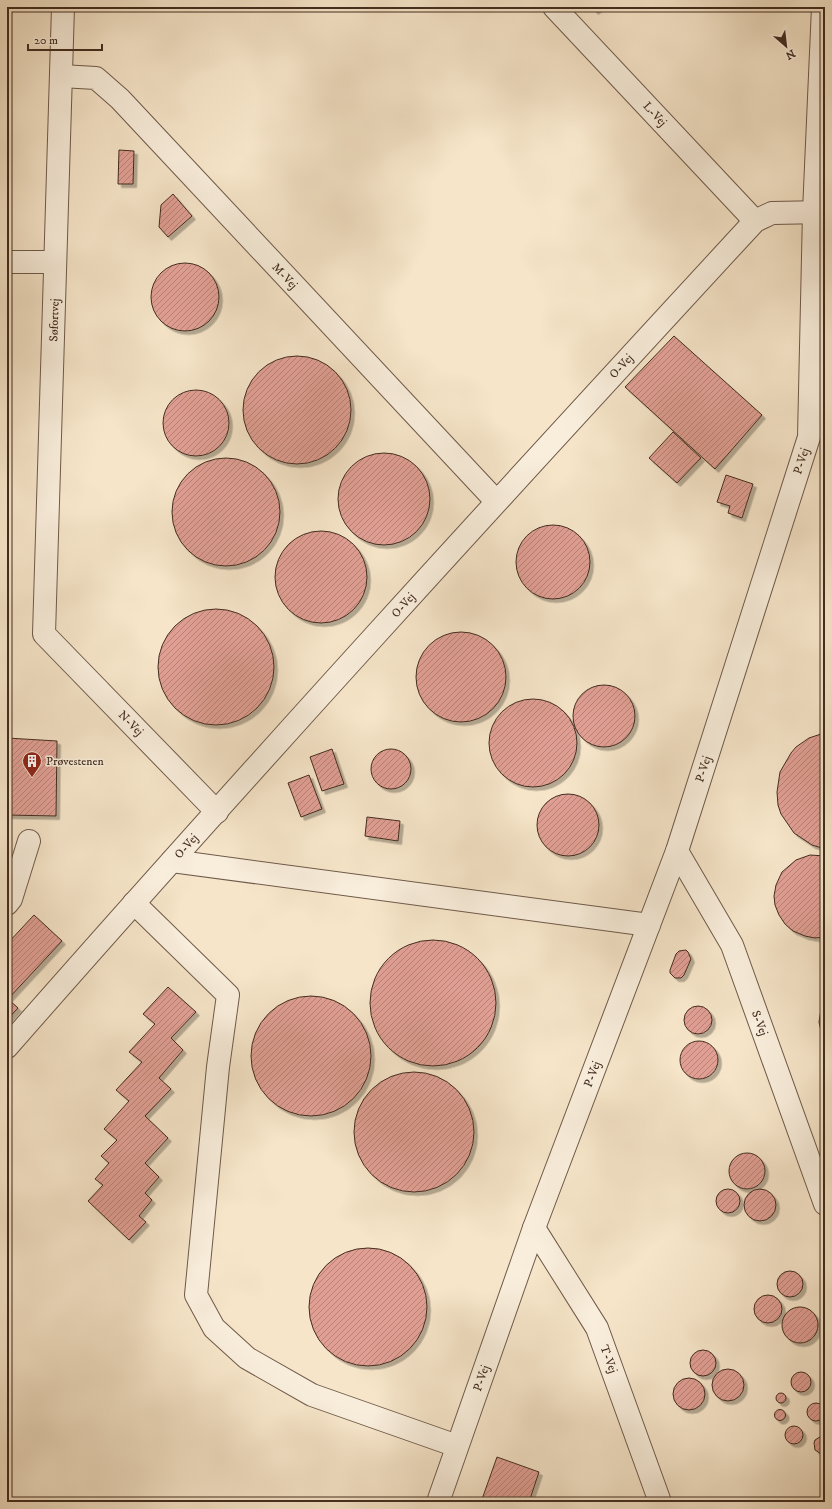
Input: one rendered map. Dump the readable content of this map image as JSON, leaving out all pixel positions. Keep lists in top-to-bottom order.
{
  "streets": {
    "lane": [
      "L-Vej",
      "M-Vej",
      "Søfortvej",
      "O-Vej",
      "P-Vej",
      "N-Vej",
      "S-Vej",
      "T-Vej"
    ]
  },
  "crossings": [
    ["L-Vej", "O-Vej"],
    ["M-Vej", "Søfortvej"],
    ["M-Vej", "O-Vej"],
    ["Søfortvej", "N-Vej"],
    ["O-Vej", "P-Vej"],
    ["O-Vej", "N-Vej"],
    ["P-Vej", "S-Vej"],
    ["P-Vej", "T-Vej"]
  ],
  "places": {
    "building": ["Prøvestenen"]
  },
  "scale_bar": "20 m",
  "north": "bottom right"
}
